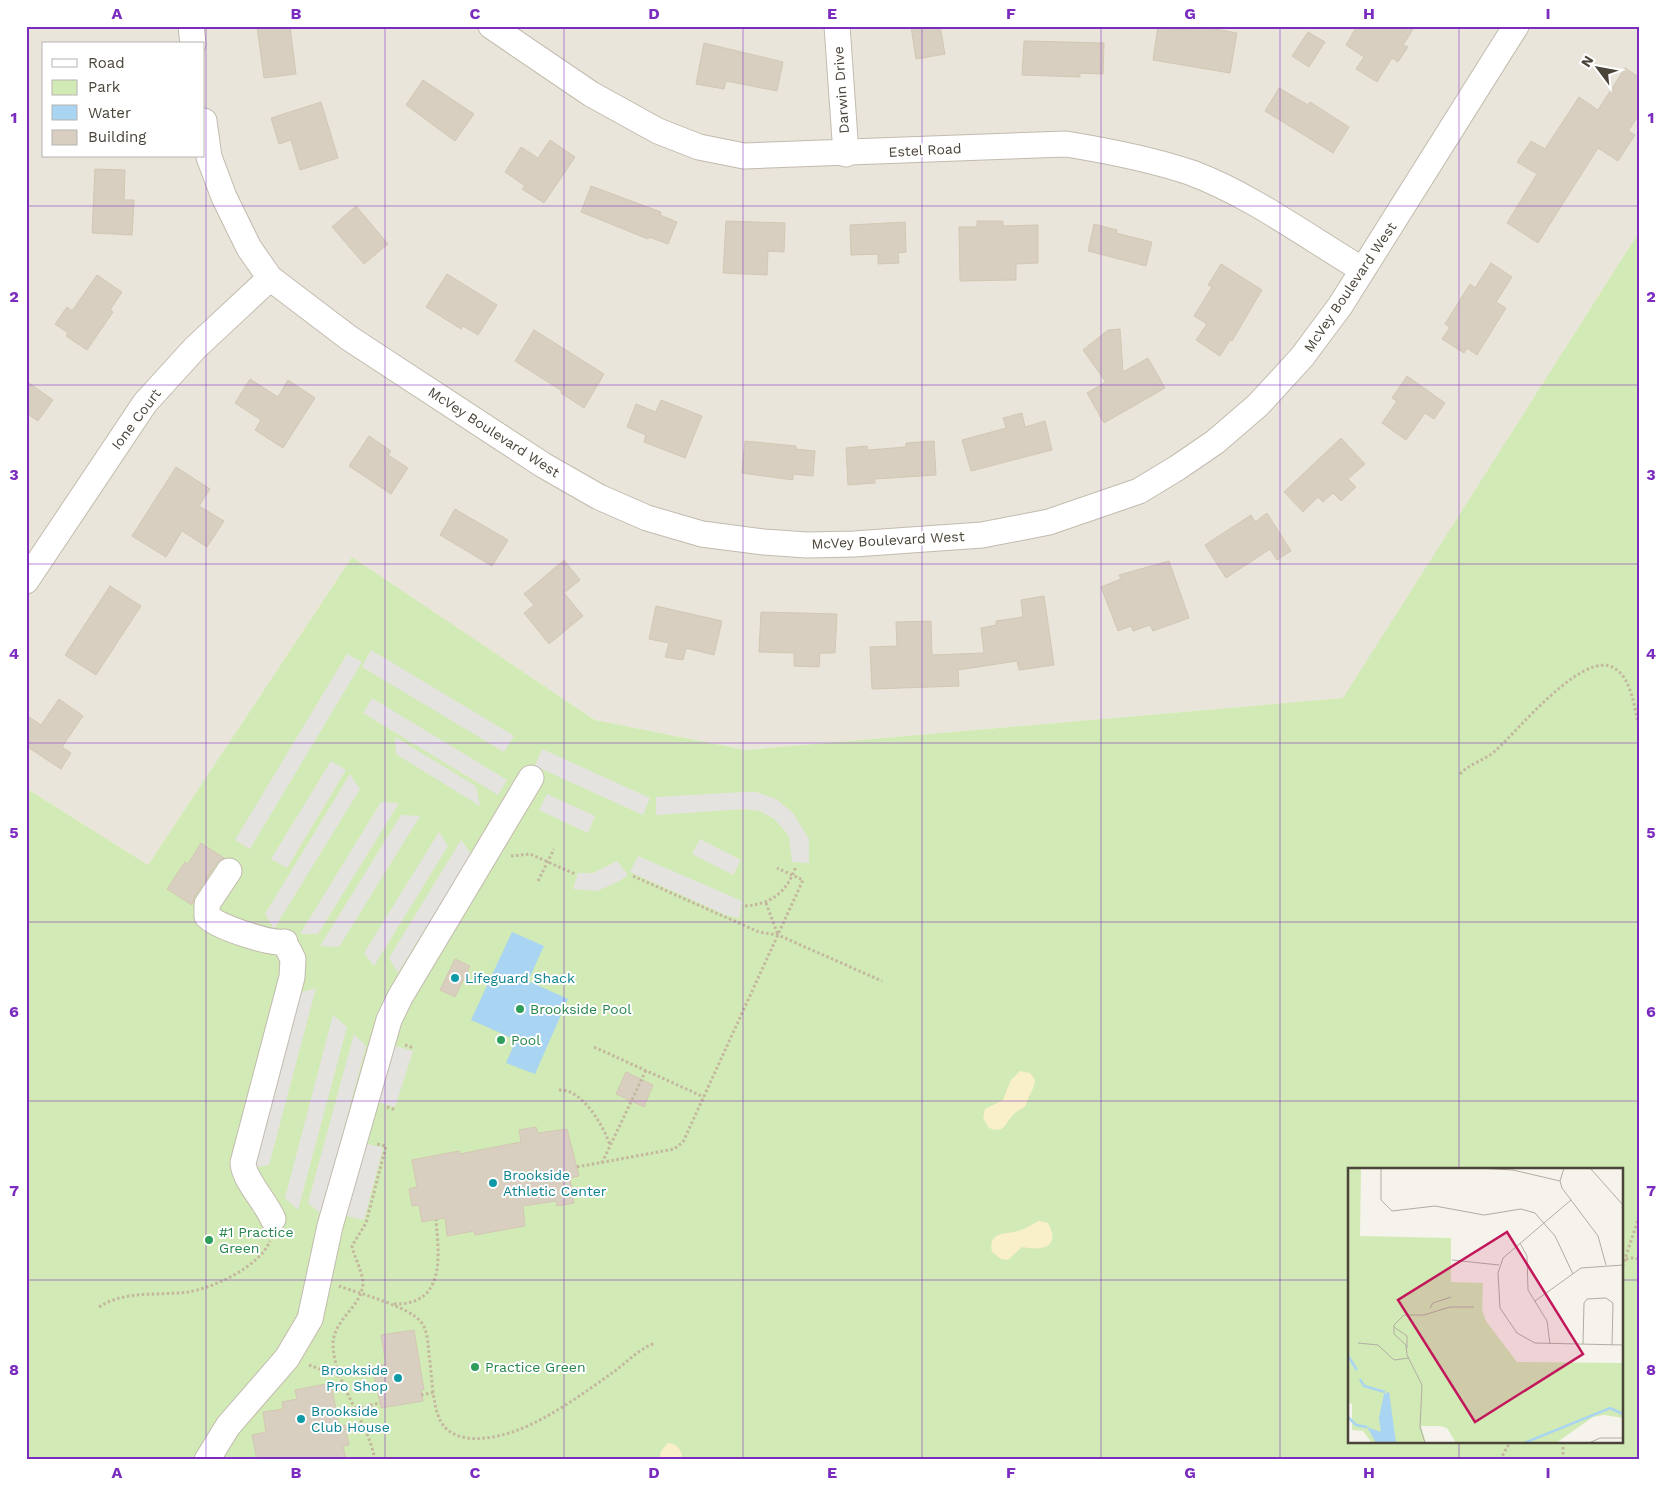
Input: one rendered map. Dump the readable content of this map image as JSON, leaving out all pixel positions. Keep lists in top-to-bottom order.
{
  "streets": {
    "street": [
      "Darwin Drive",
      "Estel Road",
      "McVey Boulevard West",
      "Ione Court"
    ]
  },
  "crossings": [
    ["Darwin Drive", "Estel Road"],
    ["Estel Road", "McVey Boulevard West"],
    ["McVey Boulevard West", "Ione Court"]
  ],
  "places": [
    "Lifeguard Shack",
    "Brookside Pool",
    "Pool",
    "Brookside Athletic Center",
    "#1 Practice Green",
    "Practice Green",
    "Brookside Pro Shop",
    "Brookside Club House"
  ],
  "legend": [
    "Road",
    "Park",
    "Water",
    "Building"
  ],
  "north": "top left",
  "grid": {
    "columns": [
      "A",
      "B",
      "C",
      "D",
      "E",
      "F",
      "G",
      "H",
      "I"
    ],
    "rows": [
      "1",
      "2",
      "3",
      "4",
      "5",
      "6",
      "7",
      "8"
    ]
  }
}
